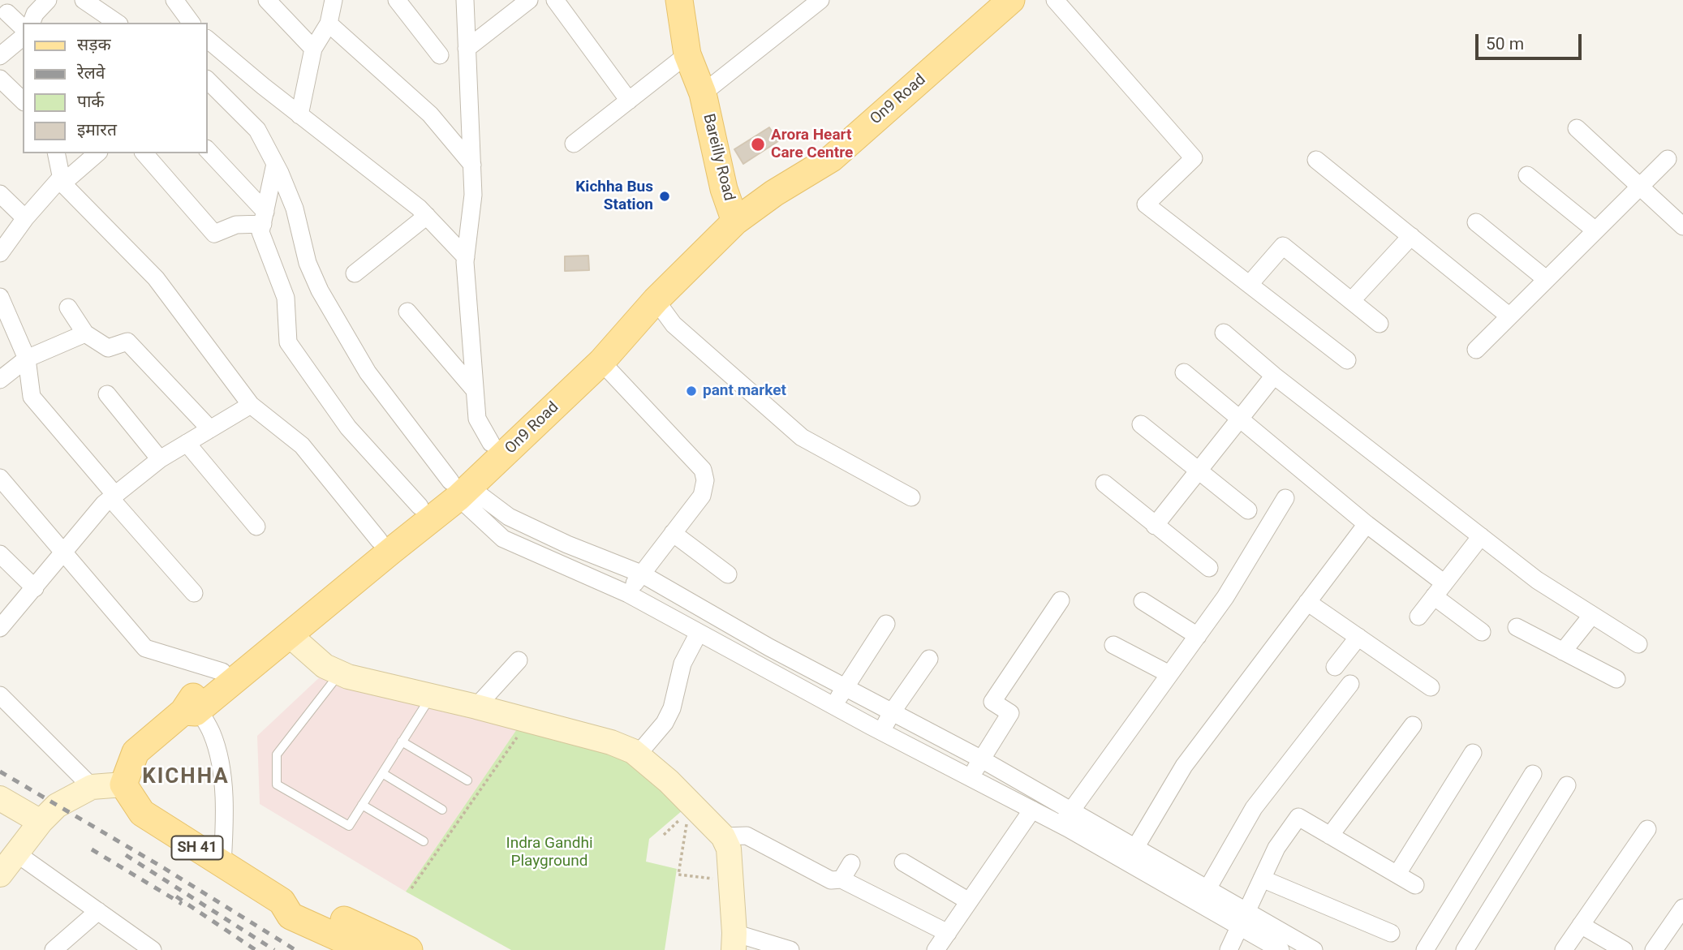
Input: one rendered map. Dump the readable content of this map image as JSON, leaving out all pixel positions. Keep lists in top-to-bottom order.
{
  "streets": {
    "main road": ["On9 Road", "Bareilly Road", "SH 41"]
  },
  "crossings": [
    ["On9 Road", "Bareilly Road"],
    ["On9 Road", "SH 41"]
  ],
  "districts": ["KICHHA"],
  "parks": ["Indra Gandhi Playground"],
  "places": ["Arora Heart Care Centre", "Kichha Bus Station", "pant market"],
  "legend": [
    "सड़क",
    "रेलवे",
    "पार्क",
    "इमारत"
  ],
  "scale_bar": "50 m"
}
